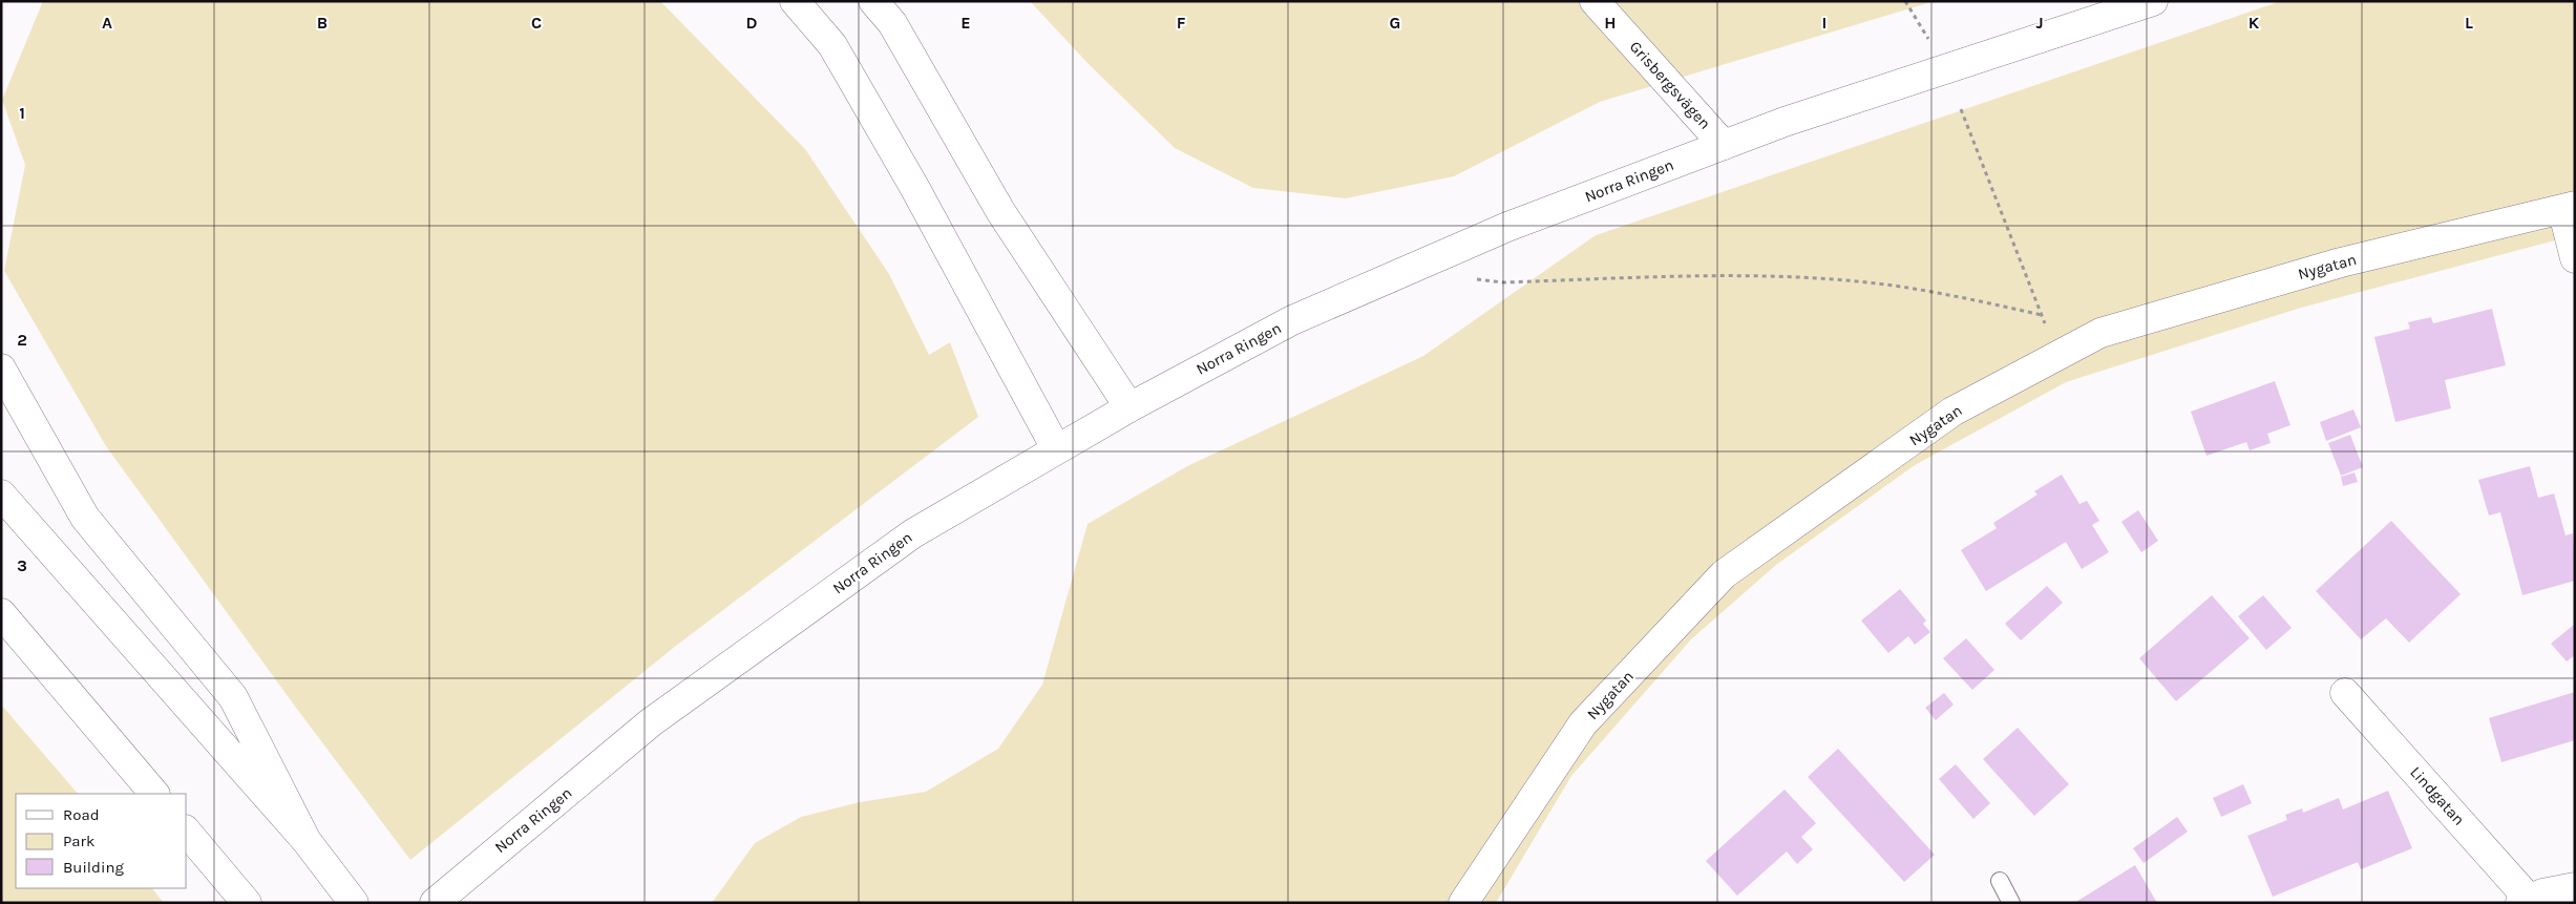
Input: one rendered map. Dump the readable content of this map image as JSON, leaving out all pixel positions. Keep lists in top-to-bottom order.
{
  "streets": {
    "main road": [
      "Grisbergsvägen",
      "Norra Ringen",
      "Nygatan",
      "Lindgatan"
    ]
  },
  "crossings": [
    ["Grisbergsvägen", "Norra Ringen"]
  ],
  "legend": ["Road", "Park", "Building"],
  "grid": {
    "columns": [
      "A",
      "B",
      "C",
      "D",
      "E",
      "F",
      "G",
      "H",
      "I",
      "J",
      "K",
      "L"
    ],
    "rows": ["1", "2", "3"]
  }
}
